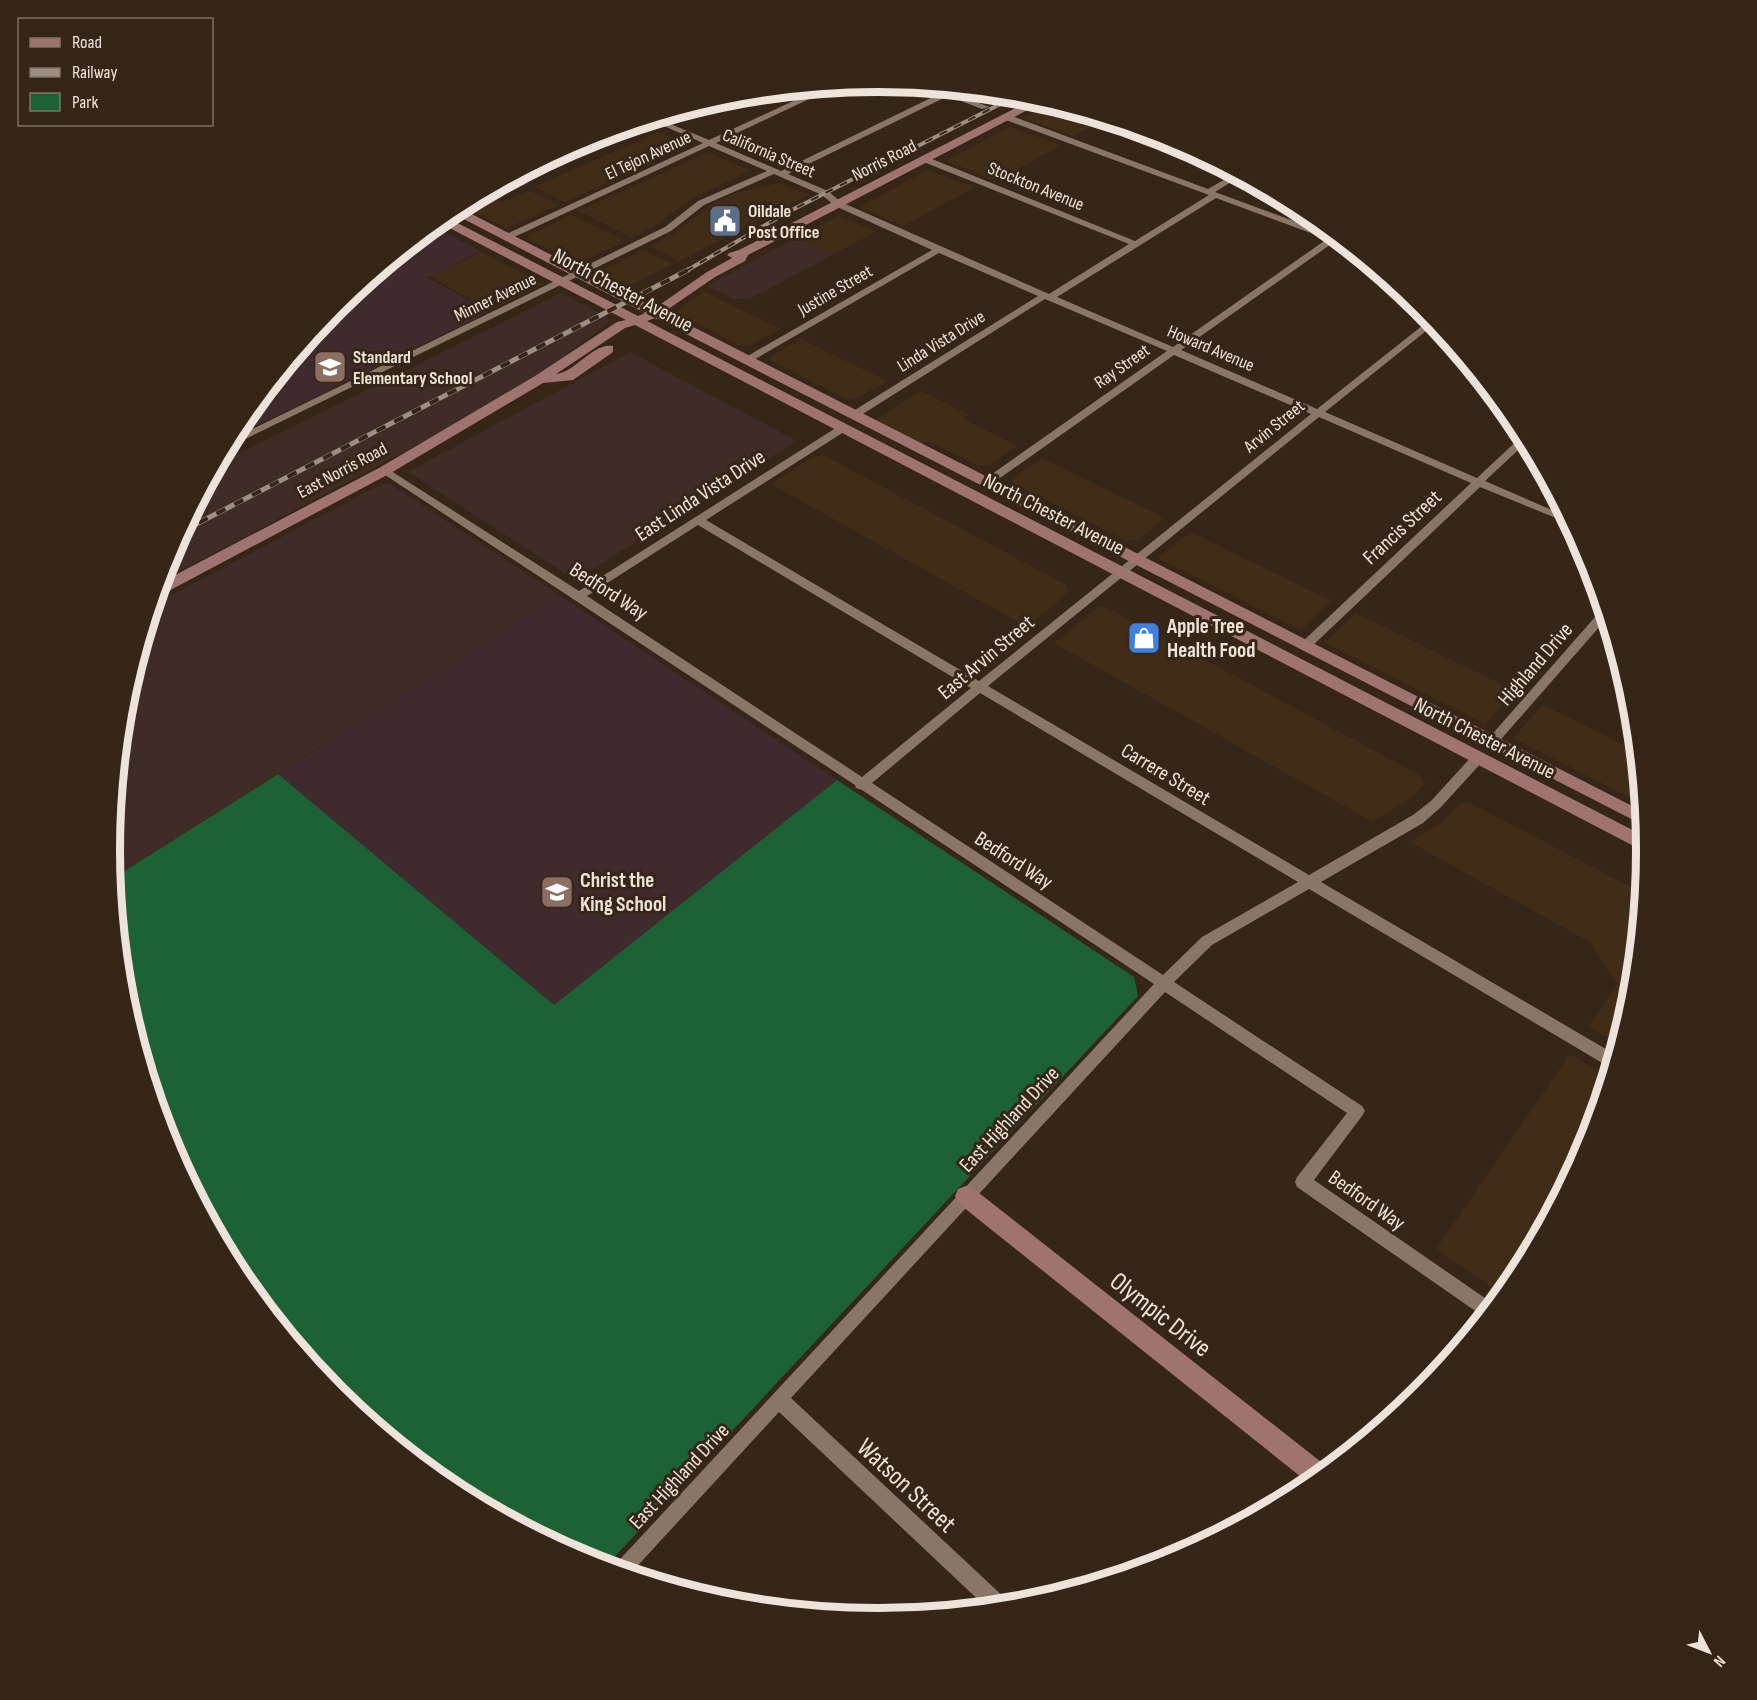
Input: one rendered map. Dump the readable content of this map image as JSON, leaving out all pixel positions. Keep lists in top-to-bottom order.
{
  "streets": {
    "main road": [
      "Norris Road",
      "North Chester Avenue",
      "East Norris Road",
      "Olympic Drive"
    ],
    "street": [
      "California Street",
      "El Tejon Avenue",
      "Stockton Avenue",
      "Justine Street",
      "Minner Avenue",
      "Linda Vista Drive",
      "Howard Avenue",
      "Ray Street",
      "Arvin Street",
      "East Linda Vista Drive",
      "Francis Street",
      "Bedford Way",
      "East Arvin Street",
      "Highland Drive",
      "Carrere Street",
      "East Highland Drive",
      "Watson Street"
    ]
  },
  "crossings": [
    ["California Street", "El Tejon Avenue"],
    ["California Street", "Norris Road"],
    ["California Street", "Minner Avenue"],
    ["California Street", "Howard Avenue"],
    ["El Tejon Avenue", "North Chester Avenue"],
    ["Norris Road", "Stockton Avenue"],
    ["Norris Road", "North Chester Avenue"],
    ["Norris Road", "Howard Avenue"],
    ["Norris Road", "East Norris Road"],
    ["Stockton Avenue", "Linda Vista Drive"],
    ["North Chester Avenue", "Justine Street"],
    ["North Chester Avenue", "Minner Avenue"],
    ["North Chester Avenue", "Linda Vista Drive"],
    ["North Chester Avenue", "Ray Street"],
    ["North Chester Avenue", "Arvin Street"],
    ["North Chester Avenue", "East Norris Road"],
    ["North Chester Avenue", "East Linda Vista Drive"],
    ["North Chester Avenue", "Francis Street"],
    ["North Chester Avenue", "East Arvin Street"],
    ["North Chester Avenue", "Highland Drive"],
    ["North Chester Avenue", "East Highland Drive"],
    ["Justine Street", "Howard Avenue"],
    ["Linda Vista Drive", "Howard Avenue"],
    ["Howard Avenue", "Ray Street"],
    ["Howard Avenue", "Arvin Street"],
    ["Howard Avenue", "Francis Street"],
    ["Arvin Street", "East Arvin Street"],
    ["East Norris Road", "Bedford Way"],
    ["East Linda Vista Drive", "Bedford Way"],
    ["East Linda Vista Drive", "Carrere Street"],
    ["Bedford Way", "East Arvin Street"],
    ["Bedford Way", "East Highland Drive"],
    ["East Arvin Street", "Carrere Street"],
    ["Carrere Street", "East Highland Drive"],
    ["East Highland Drive", "Olympic Drive"],
    ["East Highland Drive", "Watson Street"]
  ],
  "places": {
    "public building": ["Oildale Post Office"],
    "school or university": ["Standard Elementary School", "Christ the King School"],
    "shop": ["Apple Tree Health Food"]
  },
  "legend": ["Road", "Railway", "Park"],
  "north": "bottom right"
}
